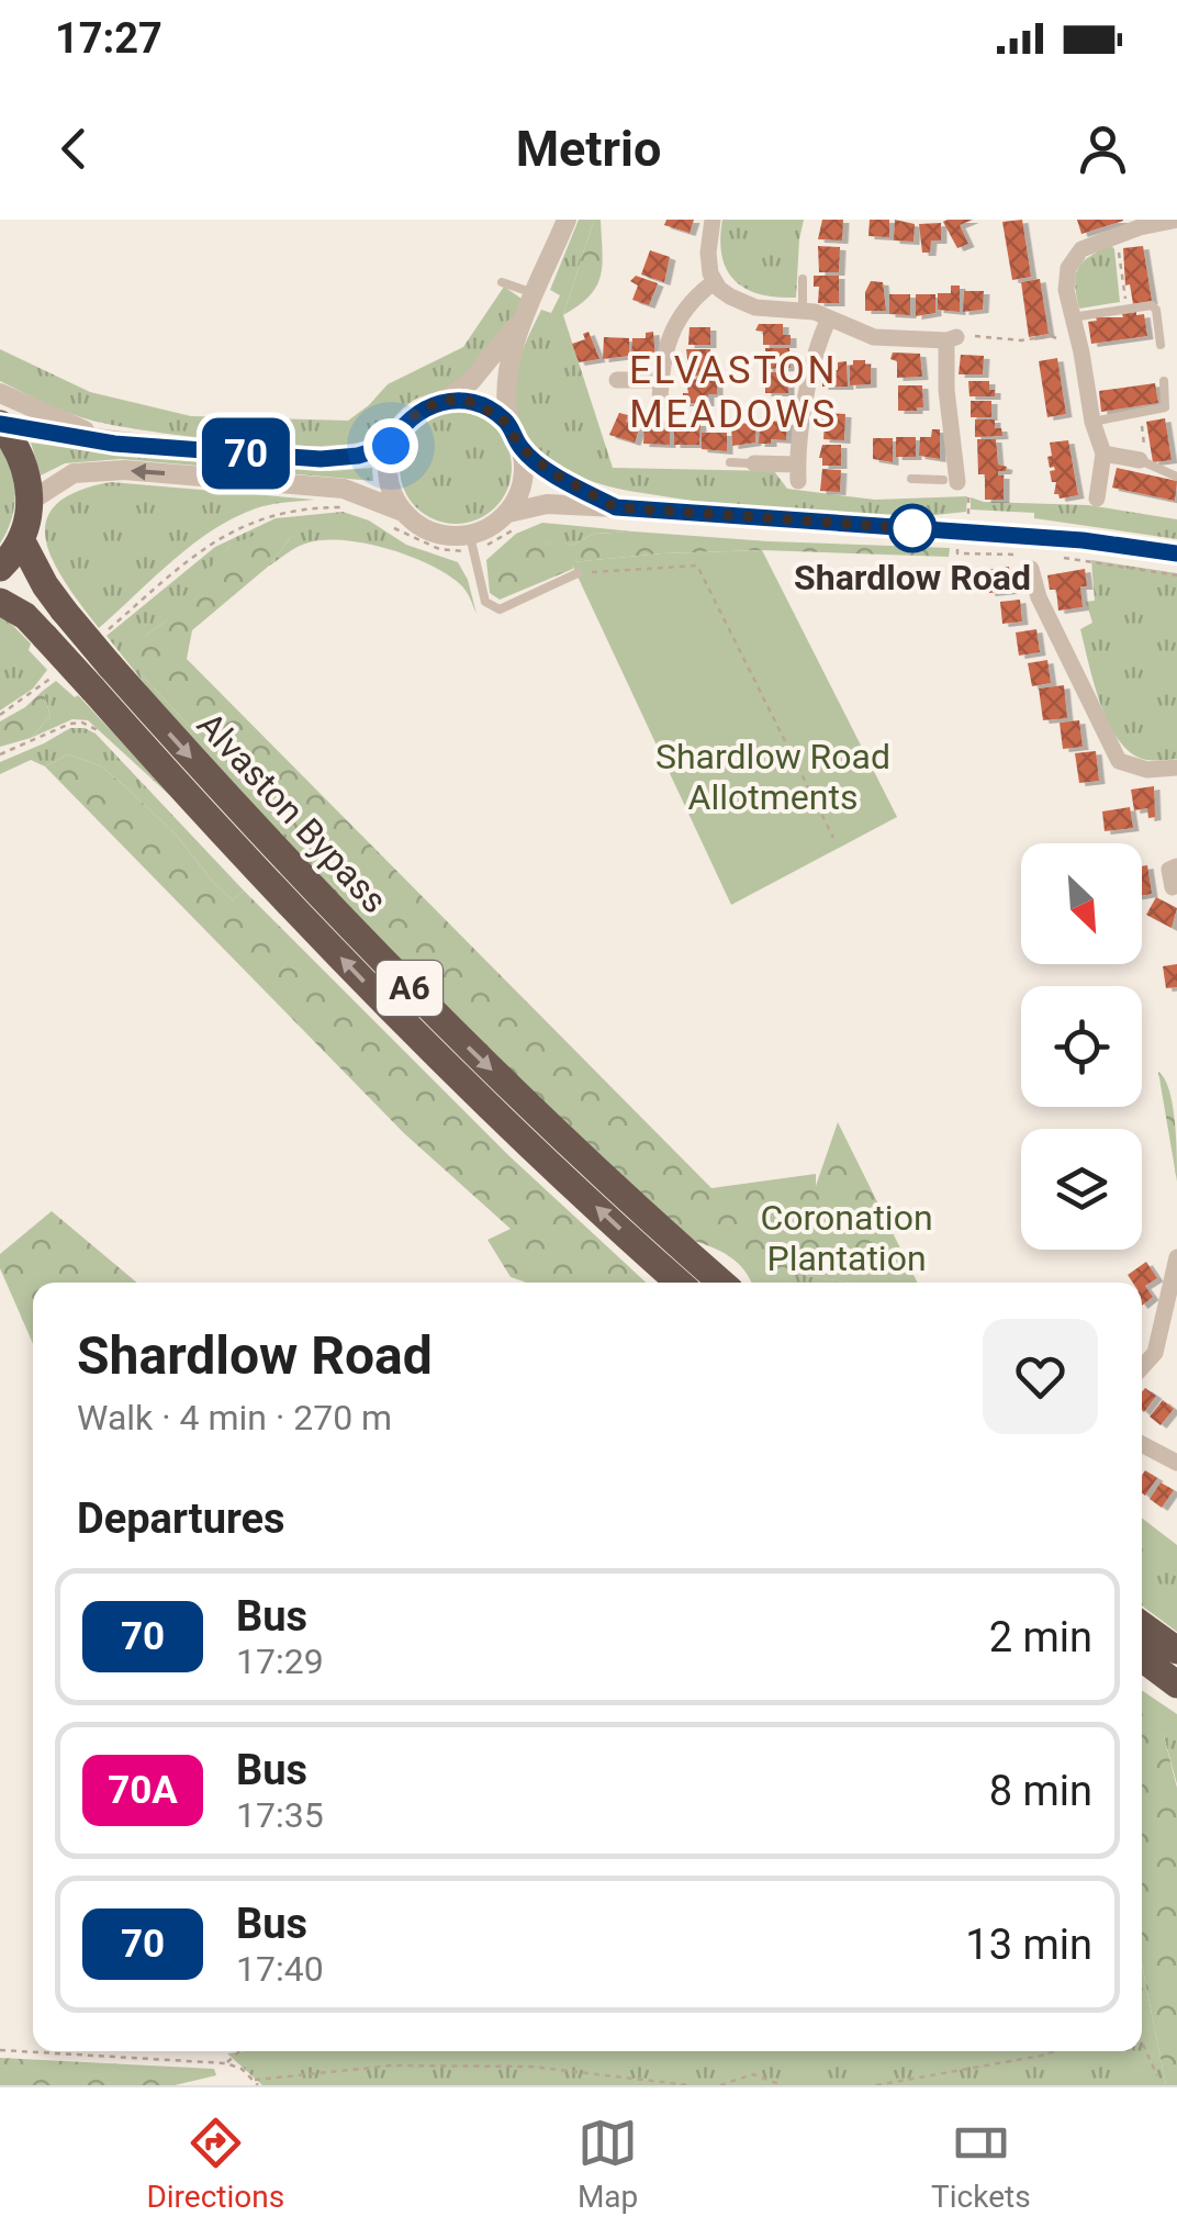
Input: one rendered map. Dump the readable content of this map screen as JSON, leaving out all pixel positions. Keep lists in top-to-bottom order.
{
  "streets": {
    "highway": ["Alvaston Bypass", "A6"]
  },
  "districts": ["ELVASTON MEADOWS"],
  "parks": ["Shardlow Road Allotments", "Coronation Plantation"],
  "places": ["Shardlow Road"],
  "lines": ["bus line 70"],
  "north": "bottom right",
  "page": {
    "status": "17:27",
    "header": "Metrio",
    "on_map": "70",
    "heading": [
      ["Shardlow Road", "Walk · 4 min · 270 m"],
      "Departures"
    ],
    "list": [
      {
        "mark": "70",
        "name": "Bus",
        "note": "17:29",
        "value": "2 min"
      },
      {
        "mark": "70A",
        "name": "Bus",
        "note": "17:35",
        "value": "8 min"
      },
      {
        "mark": "70",
        "name": "Bus",
        "note": "17:40",
        "value": "13 min"
      }
    ],
    "tabs": ["Directions", "Map", "Tickets"]
  }
}
